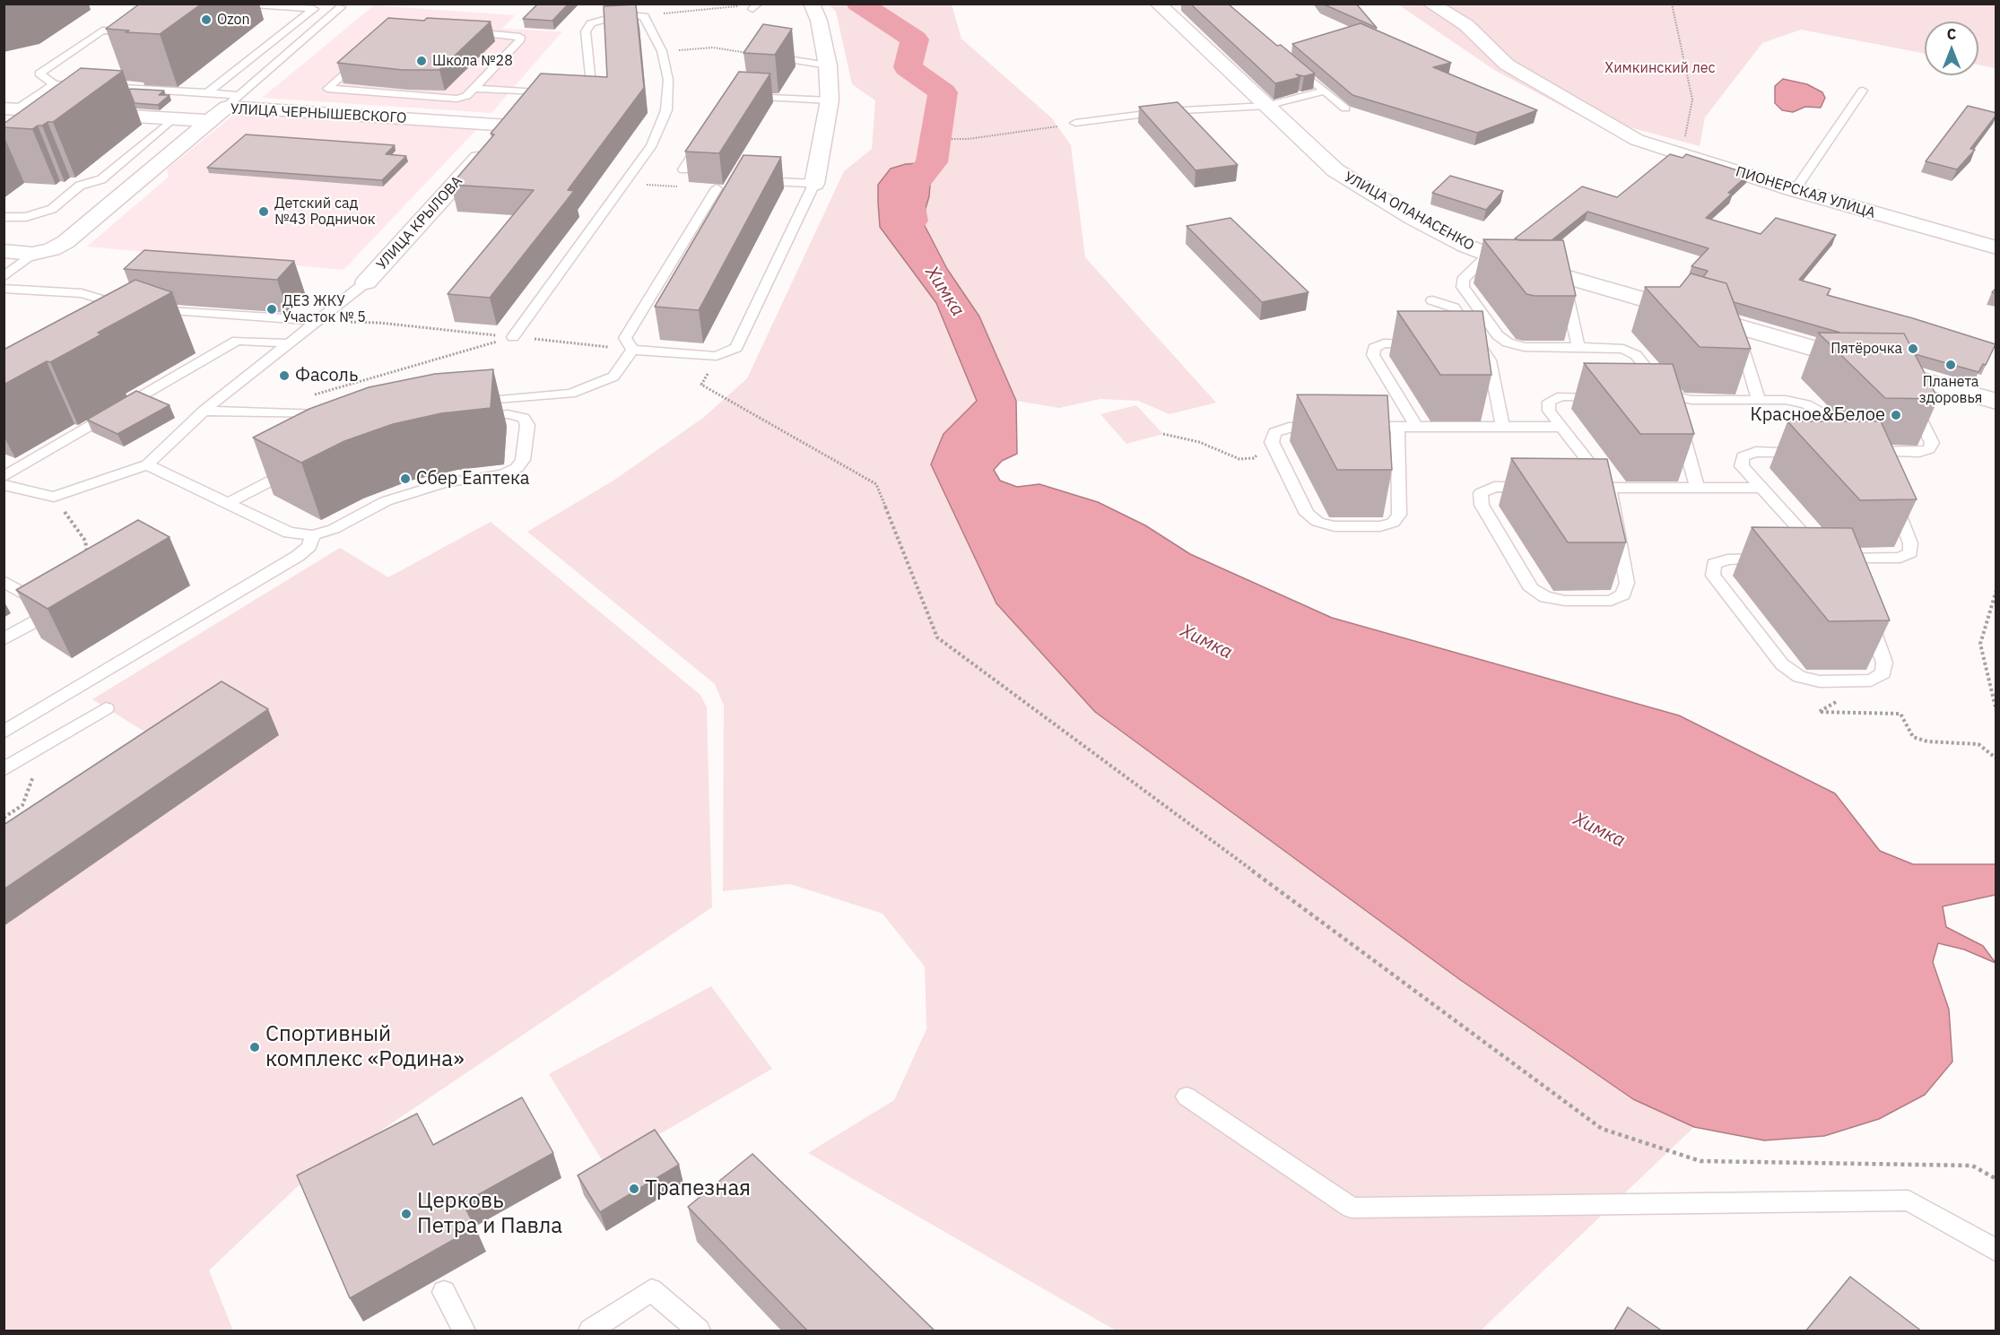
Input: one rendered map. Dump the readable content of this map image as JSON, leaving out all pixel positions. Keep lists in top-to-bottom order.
{
  "streets": {
    "street": [
      "УЛИЦА ЧЕРНЫШЕВСКОГО",
      "ПИОНЕРСКАЯ УЛИЦА",
      "УЛИЦА ОПАНАСЕНКО",
      "УЛИЦА КРЫЛОВА"
    ]
  },
  "crossings": [
    ["УЛИЦА ЧЕРНЫШЕВСКОГО", "УЛИЦА КРЫЛОВА"]
  ],
  "water": ["Химка"],
  "parks": ["Химкинский лес"],
  "places": [
    "Ozon",
    "Школа №28",
    "Детский сад №43 Родничок",
    "ДЕЗ ЖКУ Участок № 5",
    "Пятёрочка",
    "Планета здоровья",
    "Фасоль",
    "Красное&Белое",
    "Сбер Еаптека",
    "Спортивный комплекс «Родина»",
    "Трапезная",
    "Церковь Петра и Павла"
  ],
  "north": "top"
}
